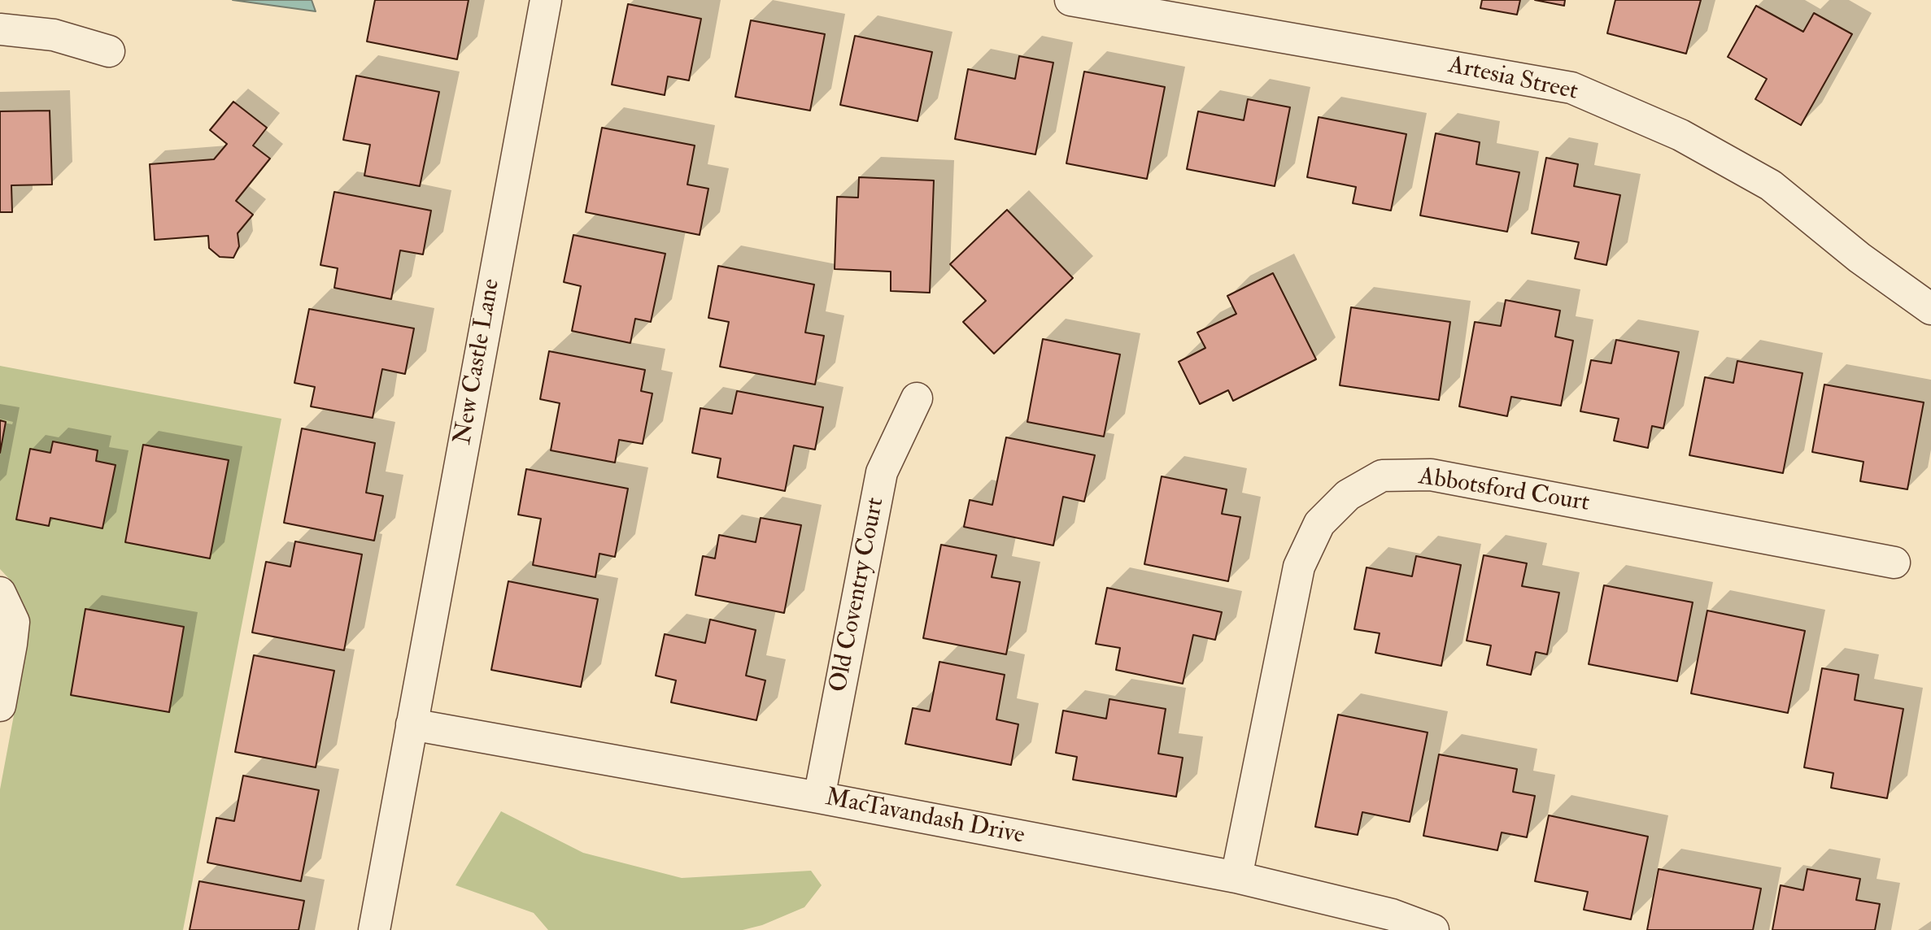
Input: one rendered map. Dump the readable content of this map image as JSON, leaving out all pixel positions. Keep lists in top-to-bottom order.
{
  "streets": {
    "street": [
      "Artesia Street",
      "New Castle Lane",
      "Abbotsford Court",
      "Old Coventry Court",
      "MacTavandash Drive"
    ]
  },
  "crossings": [
    ["New Castle Lane", "MacTavandash Drive"],
    ["Abbotsford Court", "MacTavandash Drive"],
    ["Old Coventry Court", "MacTavandash Drive"]
  ]
}
